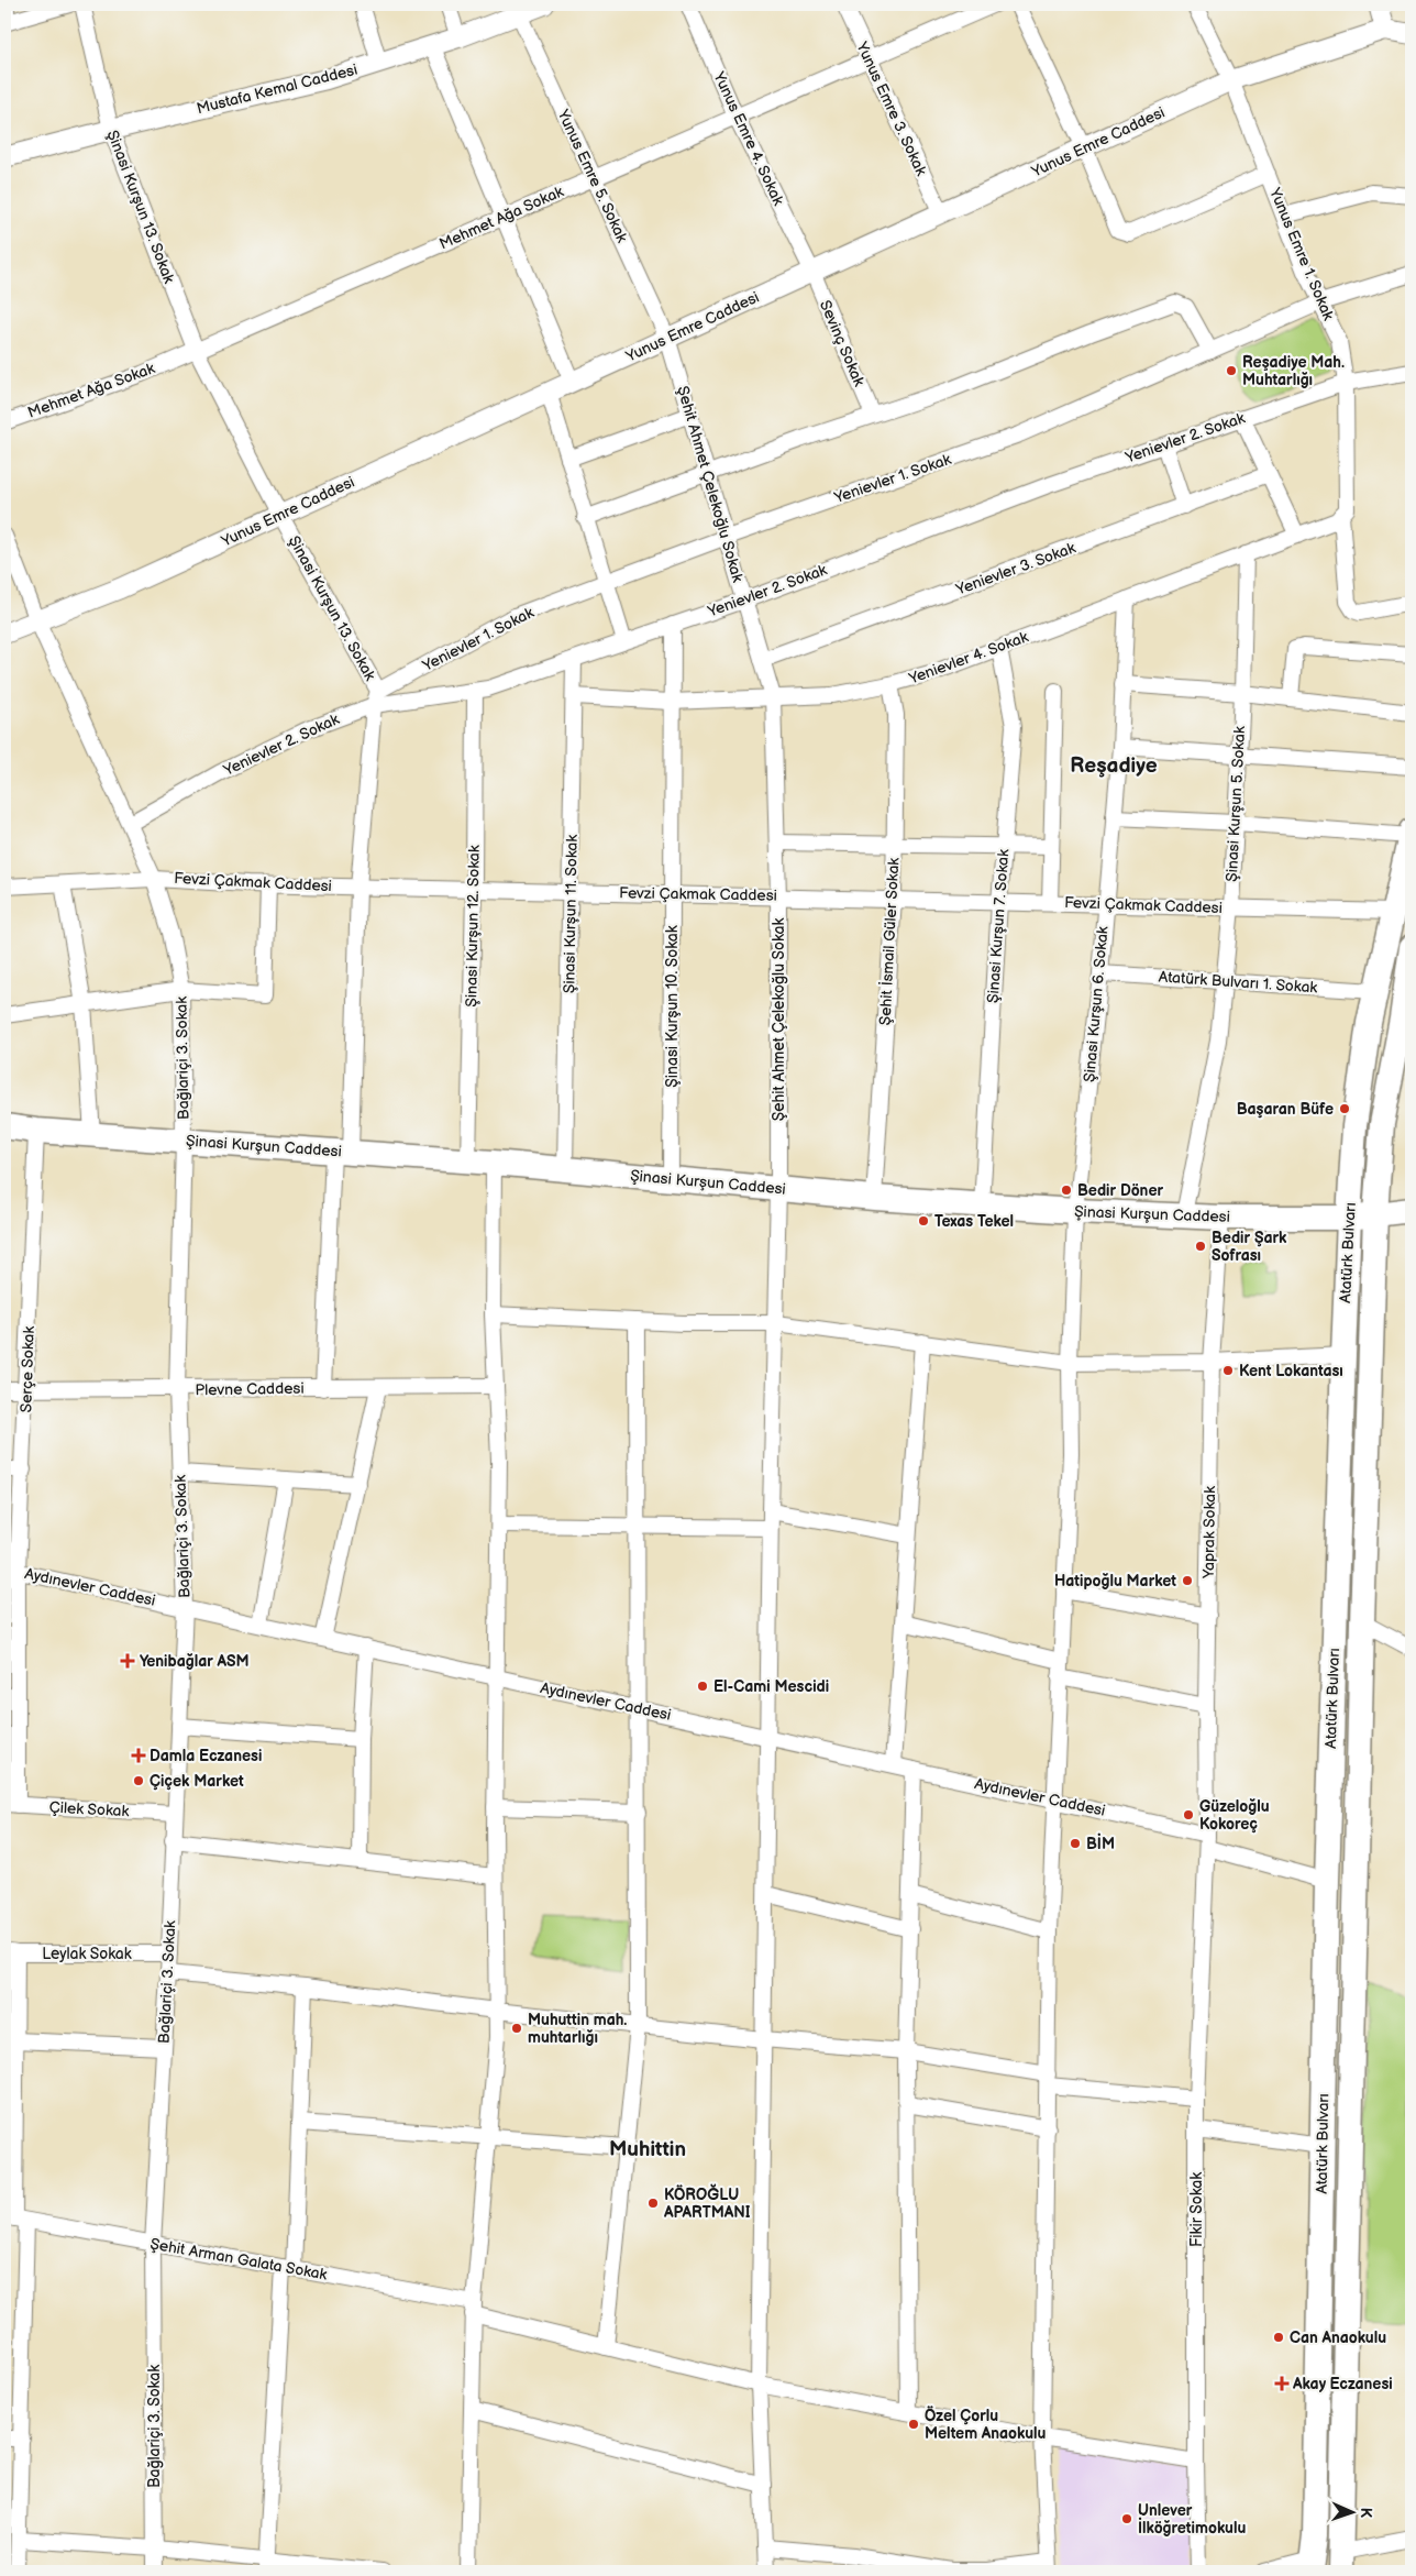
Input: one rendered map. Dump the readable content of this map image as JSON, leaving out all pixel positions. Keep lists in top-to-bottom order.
{
  "streets": {
    "main road": ["Şinasi Kurşun Caddesi", "Atatürk Bulvarı"],
    "street": [
      "Mustafa Kemal Caddesi",
      "Yunus Emre 3. Sokak",
      "Yunus Emre 4. Sokak",
      "Yunus Emre Caddesi",
      "Yunus Emre 5. Sokak",
      "Şinasi Kurşun 13. Sokak",
      "Mehmet Ağa Sokak",
      "Yunus Emre 1. Sokak",
      "Sevinç Sokak",
      "Yenievler 2. Sokak",
      "Yenievler 1. Sokak",
      "Şehit Ahmet Çelekoğlu Sokak",
      "Yenievler 3. Sokak",
      "Yenievler 4. Sokak",
      "Şinasi Kurşun 5. Sokak",
      "Fevzi Çakmak Caddesi",
      "Şinasi Kurşun 11. Sokak",
      "Şinasi Kurşun 12. Sokak",
      "Şinasi Kurşun 7. Sokak",
      "Şehit İsmail Güler Sokak",
      "Atatürk Bulvarı 1. Sokak",
      "Şinasi Kurşun 6. Sokak",
      "Şinasi Kurşun 10. Sokak",
      "Bağlariçi 3. Sokak",
      "Serçe Sokak",
      "Plevne Caddesi",
      "Yaprak Sokak",
      "Aydınevler Caddesi",
      "Çilek Sokak",
      "Leylak Sokak",
      "Fikir Sokak",
      "Şehit Arman Galata Sokak"
    ]
  },
  "crossings": [
    ["Mustafa Kemal Caddesi", "Yunus Emre 5. Sokak"],
    ["Mustafa Kemal Caddesi", "Şinasi Kurşun 13. Sokak"],
    ["Yunus Emre 3. Sokak", "Yunus Emre Caddesi"],
    ["Yunus Emre 3. Sokak", "Mehmet Ağa Sokak"],
    ["Yunus Emre 4. Sokak", "Yunus Emre Caddesi"],
    ["Yunus Emre 4. Sokak", "Mehmet Ağa Sokak"],
    ["Yunus Emre 4. Sokak", "Sevinç Sokak"],
    ["Yunus Emre Caddesi", "Yunus Emre 5. Sokak"],
    ["Yunus Emre Caddesi", "Şinasi Kurşun 13. Sokak"],
    ["Yunus Emre Caddesi", "Yunus Emre 1. Sokak"],
    ["Yunus Emre Caddesi", "Sevinç Sokak"],
    ["Yunus Emre Caddesi", "Şehit Ahmet Çelekoğlu Sokak"],
    ["Yunus Emre Caddesi", "Bağlariçi 3. Sokak"],
    ["Yunus Emre 5. Sokak", "Mehmet Ağa Sokak"],
    ["Yunus Emre 5. Sokak", "Şehit Ahmet Çelekoğlu Sokak"],
    ["Şinasi Kurşun 13. Sokak", "Mehmet Ağa Sokak"],
    ["Şinasi Kurşun 13. Sokak", "Yenievler 2. Sokak"],
    ["Şinasi Kurşun 13. Sokak", "Yenievler 1. Sokak"],
    ["Yunus Emre 1. Sokak", "Yenievler 2. Sokak"],
    ["Yunus Emre 1. Sokak", "Yenievler 1. Sokak"],
    ["Yunus Emre 1. Sokak", "Yenievler 4. Sokak"],
    ["Yenievler 2. Sokak", "Yenievler 1. Sokak"],
    ["Yenievler 2. Sokak", "Şehit Ahmet Çelekoğlu Sokak"],
    ["Yenievler 2. Sokak", "Şinasi Kurşun 11. Sokak"],
    ["Yenievler 2. Sokak", "Şinasi Kurşun 12. Sokak"],
    ["Yenievler 2. Sokak", "Şinasi Kurşun 10. Sokak"],
    ["Yenievler 2. Sokak", "Bağlariçi 3. Sokak"],
    ["Yenievler 1. Sokak", "Şehit Ahmet Çelekoğlu Sokak"],
    ["Şehit Ahmet Çelekoğlu Sokak", "Yenievler 3. Sokak"],
    ["Şehit Ahmet Çelekoğlu Sokak", "Yenievler 4. Sokak"],
    ["Şehit Ahmet Çelekoğlu Sokak", "Fevzi Çakmak Caddesi"],
    ["Şehit Ahmet Çelekoğlu Sokak", "Şinasi Kurşun Caddesi"],
    ["Şehit Ahmet Çelekoğlu Sokak", "Aydınevler Caddesi"],
    ["Şehit Ahmet Çelekoğlu Sokak", "Şehit Arman Galata Sokak"],
    ["Yenievler 4. Sokak", "Şinasi Kurşun 5. Sokak"],
    ["Yenievler 4. Sokak", "Şinasi Kurşun 11. Sokak"],
    ["Yenievler 4. Sokak", "Şinasi Kurşun 7. Sokak"],
    ["Yenievler 4. Sokak", "Şehit İsmail Güler Sokak"],
    ["Yenievler 4. Sokak", "Şinasi Kurşun 6. Sokak"],
    ["Yenievler 4. Sokak", "Şinasi Kurşun 10. Sokak"],
    ["Şinasi Kurşun 5. Sokak", "Fevzi Çakmak Caddesi"],
    ["Şinasi Kurşun 5. Sokak", "Atatürk Bulvarı 1. Sokak"],
    ["Şinasi Kurşun 5. Sokak", "Şinasi Kurşun Caddesi"],
    ["Fevzi Çakmak Caddesi", "Şinasi Kurşun 11. Sokak"],
    ["Fevzi Çakmak Caddesi", "Şinasi Kurşun 12. Sokak"],
    ["Fevzi Çakmak Caddesi", "Şinasi Kurşun 7. Sokak"],
    ["Fevzi Çakmak Caddesi", "Şehit İsmail Güler Sokak"],
    ["Fevzi Çakmak Caddesi", "Şinasi Kurşun 6. Sokak"],
    ["Fevzi Çakmak Caddesi", "Şinasi Kurşun 10. Sokak"],
    ["Fevzi Çakmak Caddesi", "Bağlariçi 3. Sokak"],
    ["Fevzi Çakmak Caddesi", "Atatürk Bulvarı"],
    ["Şinasi Kurşun 11. Sokak", "Şinasi Kurşun Caddesi"],
    ["Şinasi Kurşun 12. Sokak", "Şinasi Kurşun Caddesi"],
    ["Şinasi Kurşun 7. Sokak", "Şinasi Kurşun Caddesi"],
    ["Şehit İsmail Güler Sokak", "Şinasi Kurşun Caddesi"],
    ["Atatürk Bulvarı 1. Sokak", "Şinasi Kurşun 6. Sokak"],
    ["Atatürk Bulvarı 1. Sokak", "Atatürk Bulvarı"],
    ["Şinasi Kurşun 6. Sokak", "Şinasi Kurşun Caddesi"],
    ["Şinasi Kurşun 6. Sokak", "Aydınevler Caddesi"],
    ["Şinasi Kurşun 6. Sokak", "Şehit Arman Galata Sokak"],
    ["Şinasi Kurşun 10. Sokak", "Şinasi Kurşun Caddesi"],
    ["Bağlariçi 3. Sokak", "Şinasi Kurşun Caddesi"],
    ["Bağlariçi 3. Sokak", "Plevne Caddesi"],
    ["Bağlariçi 3. Sokak", "Aydınevler Caddesi"],
    ["Bağlariçi 3. Sokak", "Çilek Sokak"],
    ["Bağlariçi 3. Sokak", "Leylak Sokak"],
    ["Bağlariçi 3. Sokak", "Şehit Arman Galata Sokak"],
    ["Şinasi Kurşun Caddesi", "Atatürk Bulvarı"],
    ["Şinasi Kurşun Caddesi", "Serçe Sokak"],
    ["Şinasi Kurşun Caddesi", "Yaprak Sokak"],
    ["Atatürk Bulvarı", "Aydınevler Caddesi"],
    ["Serçe Sokak", "Plevne Caddesi"],
    ["Serçe Sokak", "Aydınevler Caddesi"],
    ["Serçe Sokak", "Çilek Sokak"],
    ["Yaprak Sokak", "Aydınevler Caddesi"],
    ["Yaprak Sokak", "Fikir Sokak"],
    ["Aydınevler Caddesi", "Fikir Sokak"],
    ["Fikir Sokak", "Şehit Arman Galata Sokak"]
  ],
  "districts": ["Reşadiye", "Muhittin"],
  "places": {
    "other": [
      "Reşadiye Mah. Muhtarlığı",
      "Başaran Büfe",
      "Bedir Döner",
      "Texas Tekel",
      "Bedir Şark Sofrası",
      "Kent Lokantası",
      "Hatipoğlu Market",
      "El-Cami Mescidi",
      "Çiçek Market",
      "Güzeloğlu Kokoreç",
      "BİM",
      "Muhuttin mah. muhtarlığı",
      "KÖROĞLU APARTMANI",
      "Can Anaokulu",
      "Özel Çorlu Meltem Anaokulu",
      "Unlever İlköğretimokulu"
    ],
    "health": ["Yenibağlar ASM", "Damla Eczanesi", "Akay Eczanesi"]
  },
  "north": "right"
}
